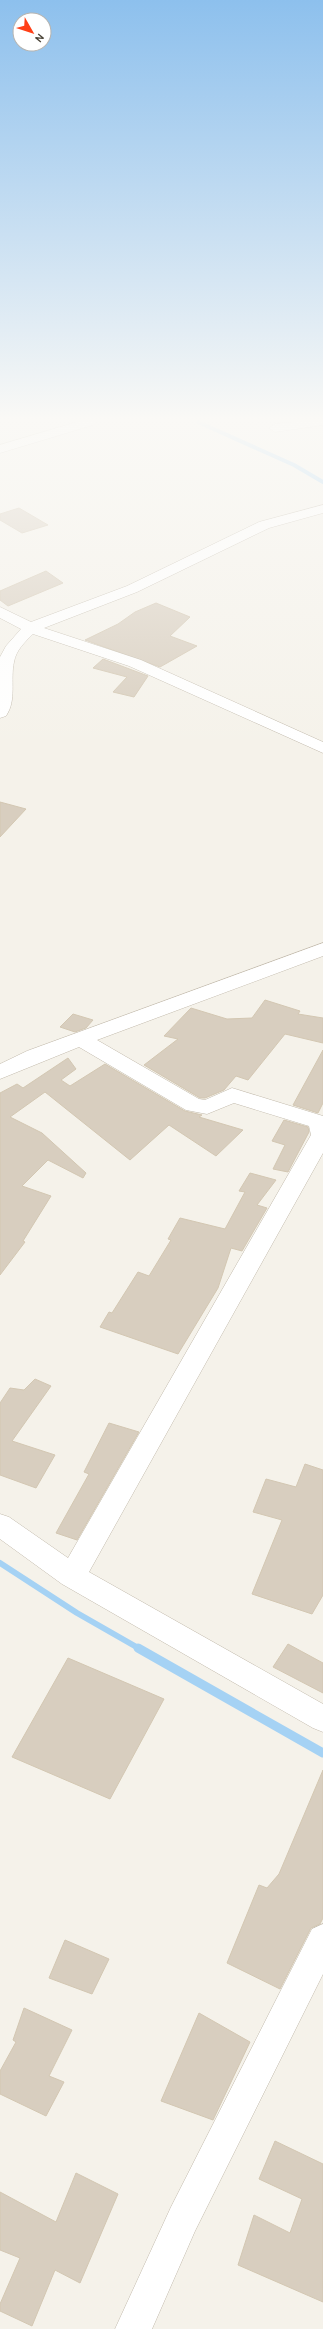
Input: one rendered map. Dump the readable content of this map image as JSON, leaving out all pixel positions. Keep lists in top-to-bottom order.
{
  "north": "bottom right"
}
